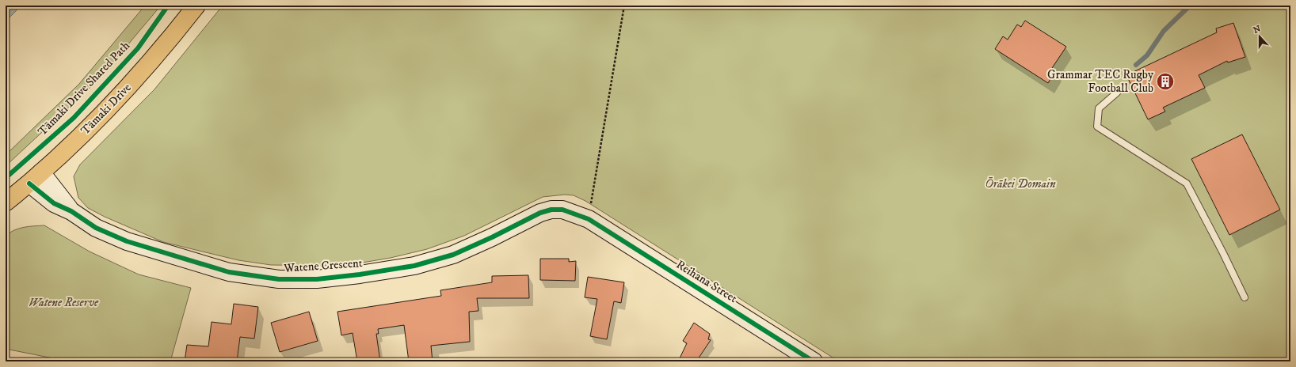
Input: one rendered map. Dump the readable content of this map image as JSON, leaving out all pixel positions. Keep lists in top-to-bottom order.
{
  "streets": {
    "main road": ["Tāmaki Drive"],
    "street": ["Watene Crescent", "Reihana Street"],
    "cycle path": ["Tāmaki Drive Shared Path"]
  },
  "crossings": [
    ["Tāmaki Drive", "Watene Crescent"],
    ["Watene Crescent", "Reihana Street"]
  ],
  "parks": ["Ōrākei Domain", "Watene Reserve"],
  "places": {
    "building": ["Grammar TEC Rugby Football Club"]
  },
  "north": "top"
}
